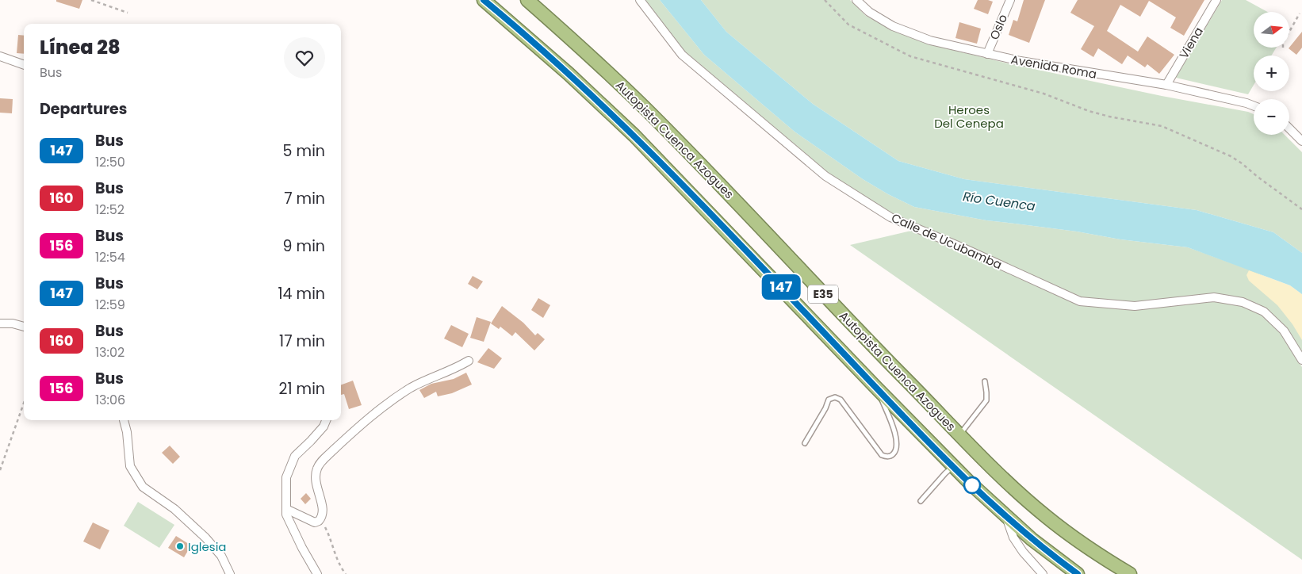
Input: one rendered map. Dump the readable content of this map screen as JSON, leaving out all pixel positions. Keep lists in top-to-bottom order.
{
  "streets": {
    "highway": ["Autopista Cuenca Azogues", "E35"],
    "street": [
      "Oslo",
      "Viena",
      "Avenida Roma",
      "Calle de Ucubamba"
    ]
  },
  "crossings": [
    ["Oslo", "Avenida Roma"],
    ["Viena", "Avenida Roma"]
  ],
  "water": ["Río Cuenca"],
  "parks": ["Heroes Del Cenepa"],
  "places": ["Iglesia"],
  "lines": ["bus line 147"],
  "north": "right",
  "page": {
    "on_map": "147",
    "map_buttons": ["+", "−"],
    "heading": [
      ["Línea 28", "Bus"],
      "Departures"
    ],
    "list": [
      {
        "mark": "147",
        "name": "Bus",
        "note": "12:50",
        "value": "5 min"
      },
      {
        "mark": "160",
        "name": "Bus",
        "note": "12:52",
        "value": "7 min"
      },
      {
        "mark": "156",
        "name": "Bus",
        "note": "12:54",
        "value": "9 min"
      },
      {
        "mark": "147",
        "name": "Bus",
        "note": "12:59",
        "value": "14 min"
      },
      {
        "mark": "160",
        "name": "Bus",
        "note": "13:02",
        "value": "17 min"
      },
      {
        "mark": "156",
        "name": "Bus",
        "note": "13:06",
        "value": "21 min"
      }
    ]
  }
}
